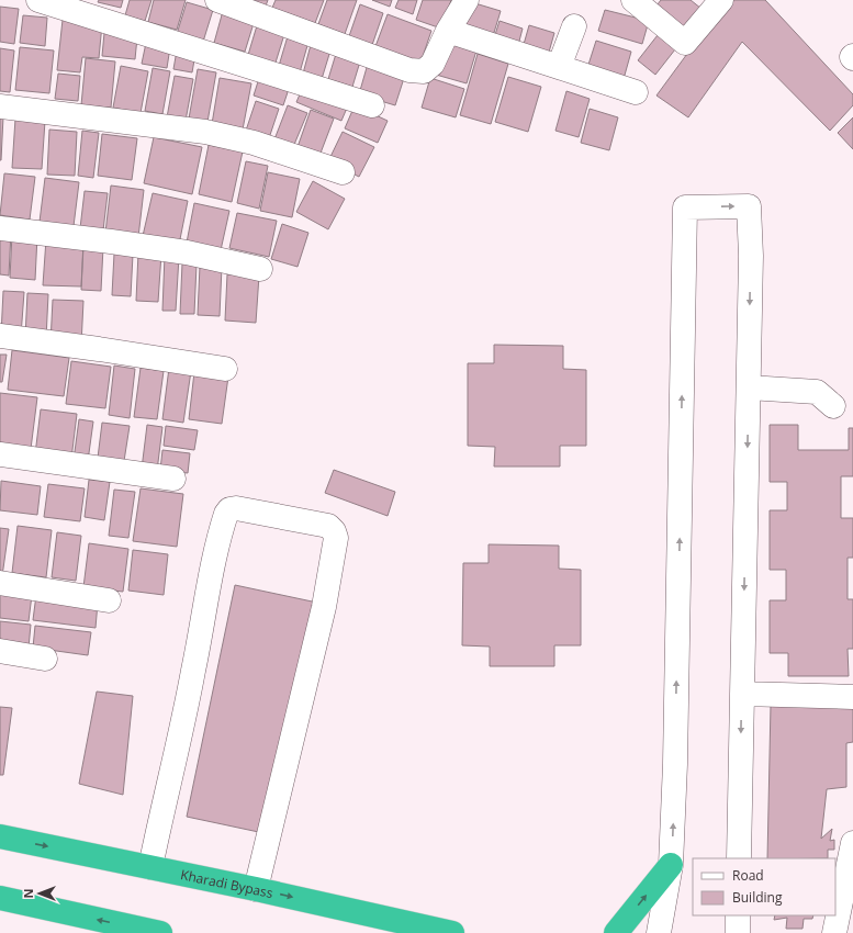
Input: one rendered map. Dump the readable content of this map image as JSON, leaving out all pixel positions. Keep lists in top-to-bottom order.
{
  "streets": {
    "highway": ["Kharadi Bypass"]
  },
  "legend": ["Road", "Building"],
  "north": "left"
}
